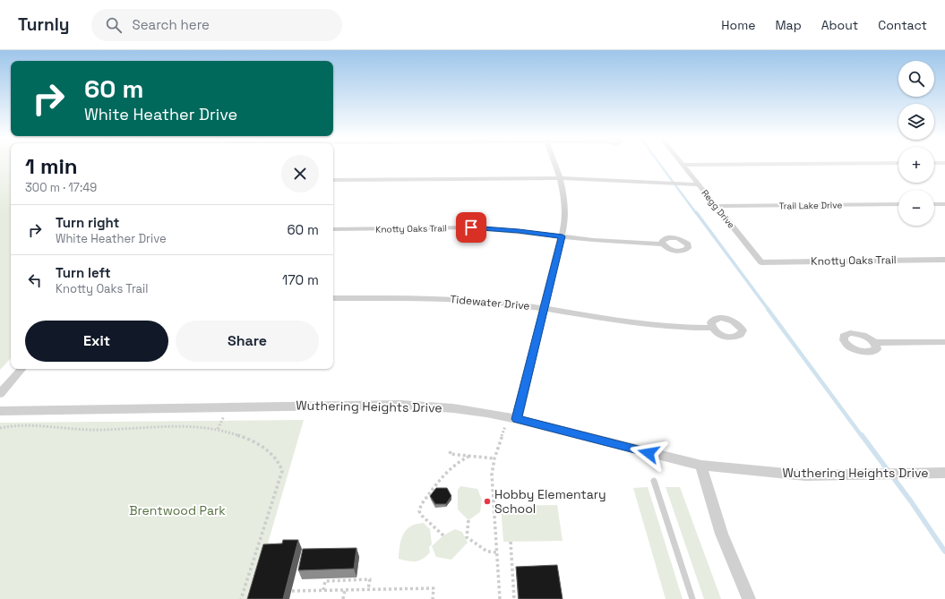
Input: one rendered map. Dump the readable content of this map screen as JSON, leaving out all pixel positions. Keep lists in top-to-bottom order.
{
  "streets": {
    "street": [
      "Trail Lake Drive",
      "Regg Drive",
      "Knotty Oaks Trail",
      "Tidewater Drive",
      "Wuthering Heights Drive"
    ]
  },
  "crossings": [
    ["Trail Lake Drive", "Regg Drive"],
    ["Regg Drive", "Knotty Oaks Trail"]
  ],
  "parks": ["Brentwood Park"],
  "places": ["Hobby Elementary School"],
  "page": {
    "header": "Turnly",
    "search": "Search here",
    "nav": [
      "Home",
      "Map",
      "About",
      "Contact"
    ],
    "map_buttons": ["+", "−"],
    "turn": ["60 m", "White Heather Drive"],
    "heading": ["1 min", "300 m · 17:49"],
    "list": [
      {
        "name": "Turn right",
        "note": "White Heather Drive",
        "value": "60 m"
      },
      {
        "name": "Turn left",
        "note": "Knotty Oaks Trail",
        "value": "170 m"
      }
    ],
    "buttons": ["Exit", "Share"]
  }
}
